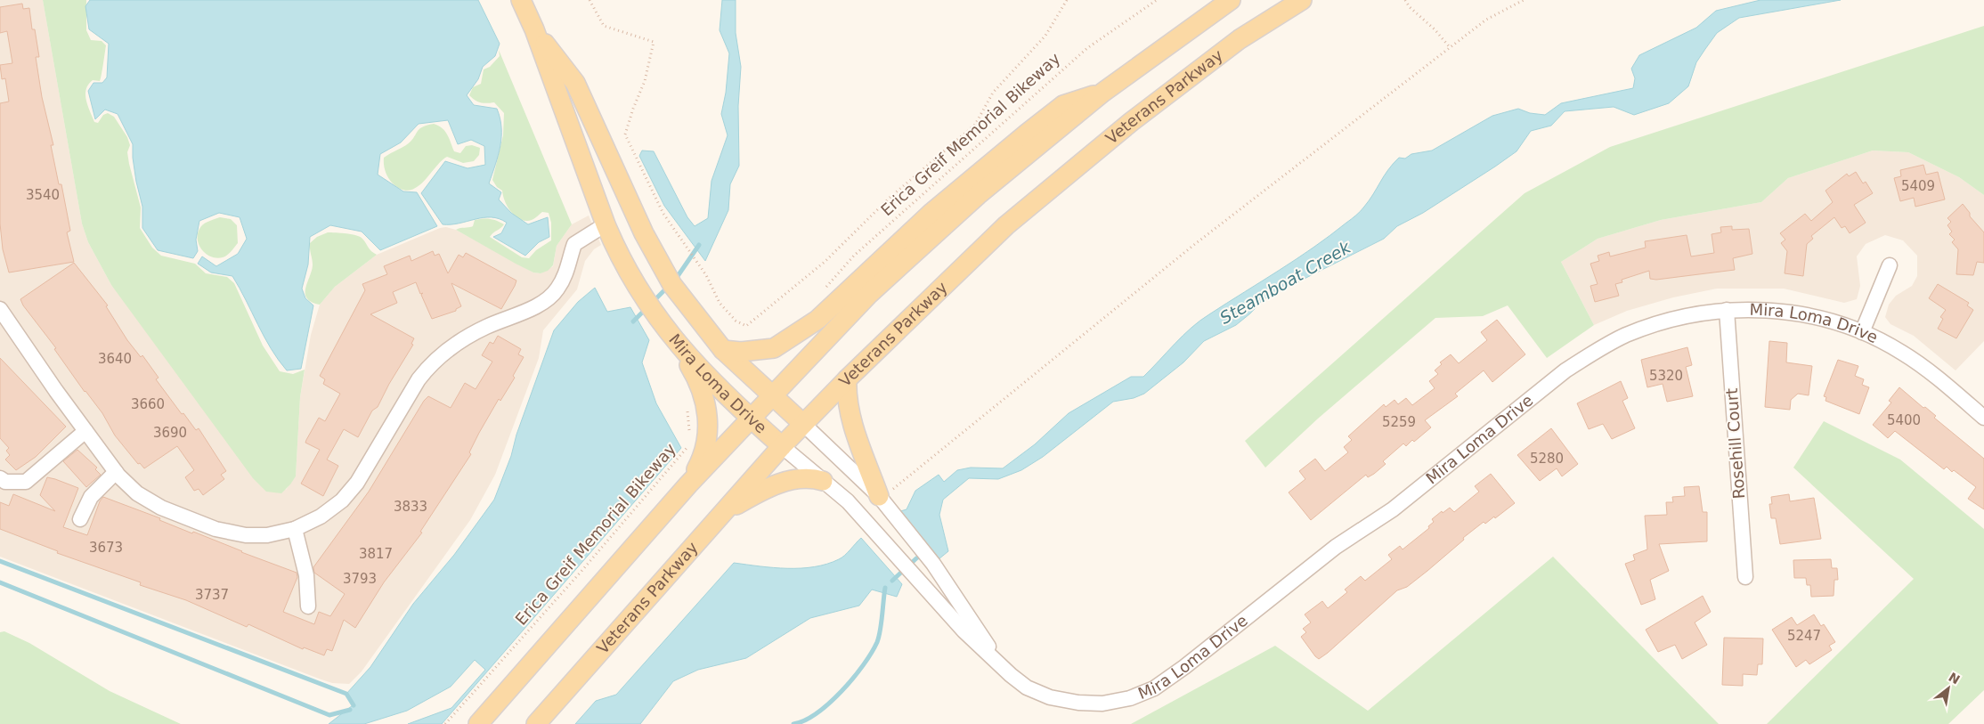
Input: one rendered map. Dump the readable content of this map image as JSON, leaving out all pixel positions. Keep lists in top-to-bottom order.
{
  "streets": {
    "main road": ["Veterans Parkway", "Mira Loma Drive"],
    "street": ["Rosehill Court"],
    "path": ["Erica Greif Memorial Bikeway"]
  },
  "crossings": [
    ["Veterans Parkway", "Mira Loma Drive"],
    ["Mira Loma Drive", "Rosehill Court"]
  ],
  "water": ["Steamboat Creek"],
  "house_numbers": [
    "5409",
    "3540",
    "3640",
    "5320",
    "3660",
    "5400",
    "5259",
    "3690",
    "5280",
    "3833",
    "3673",
    "3817",
    "3793",
    "3737",
    "5247"
  ],
  "north": "top right"
}
